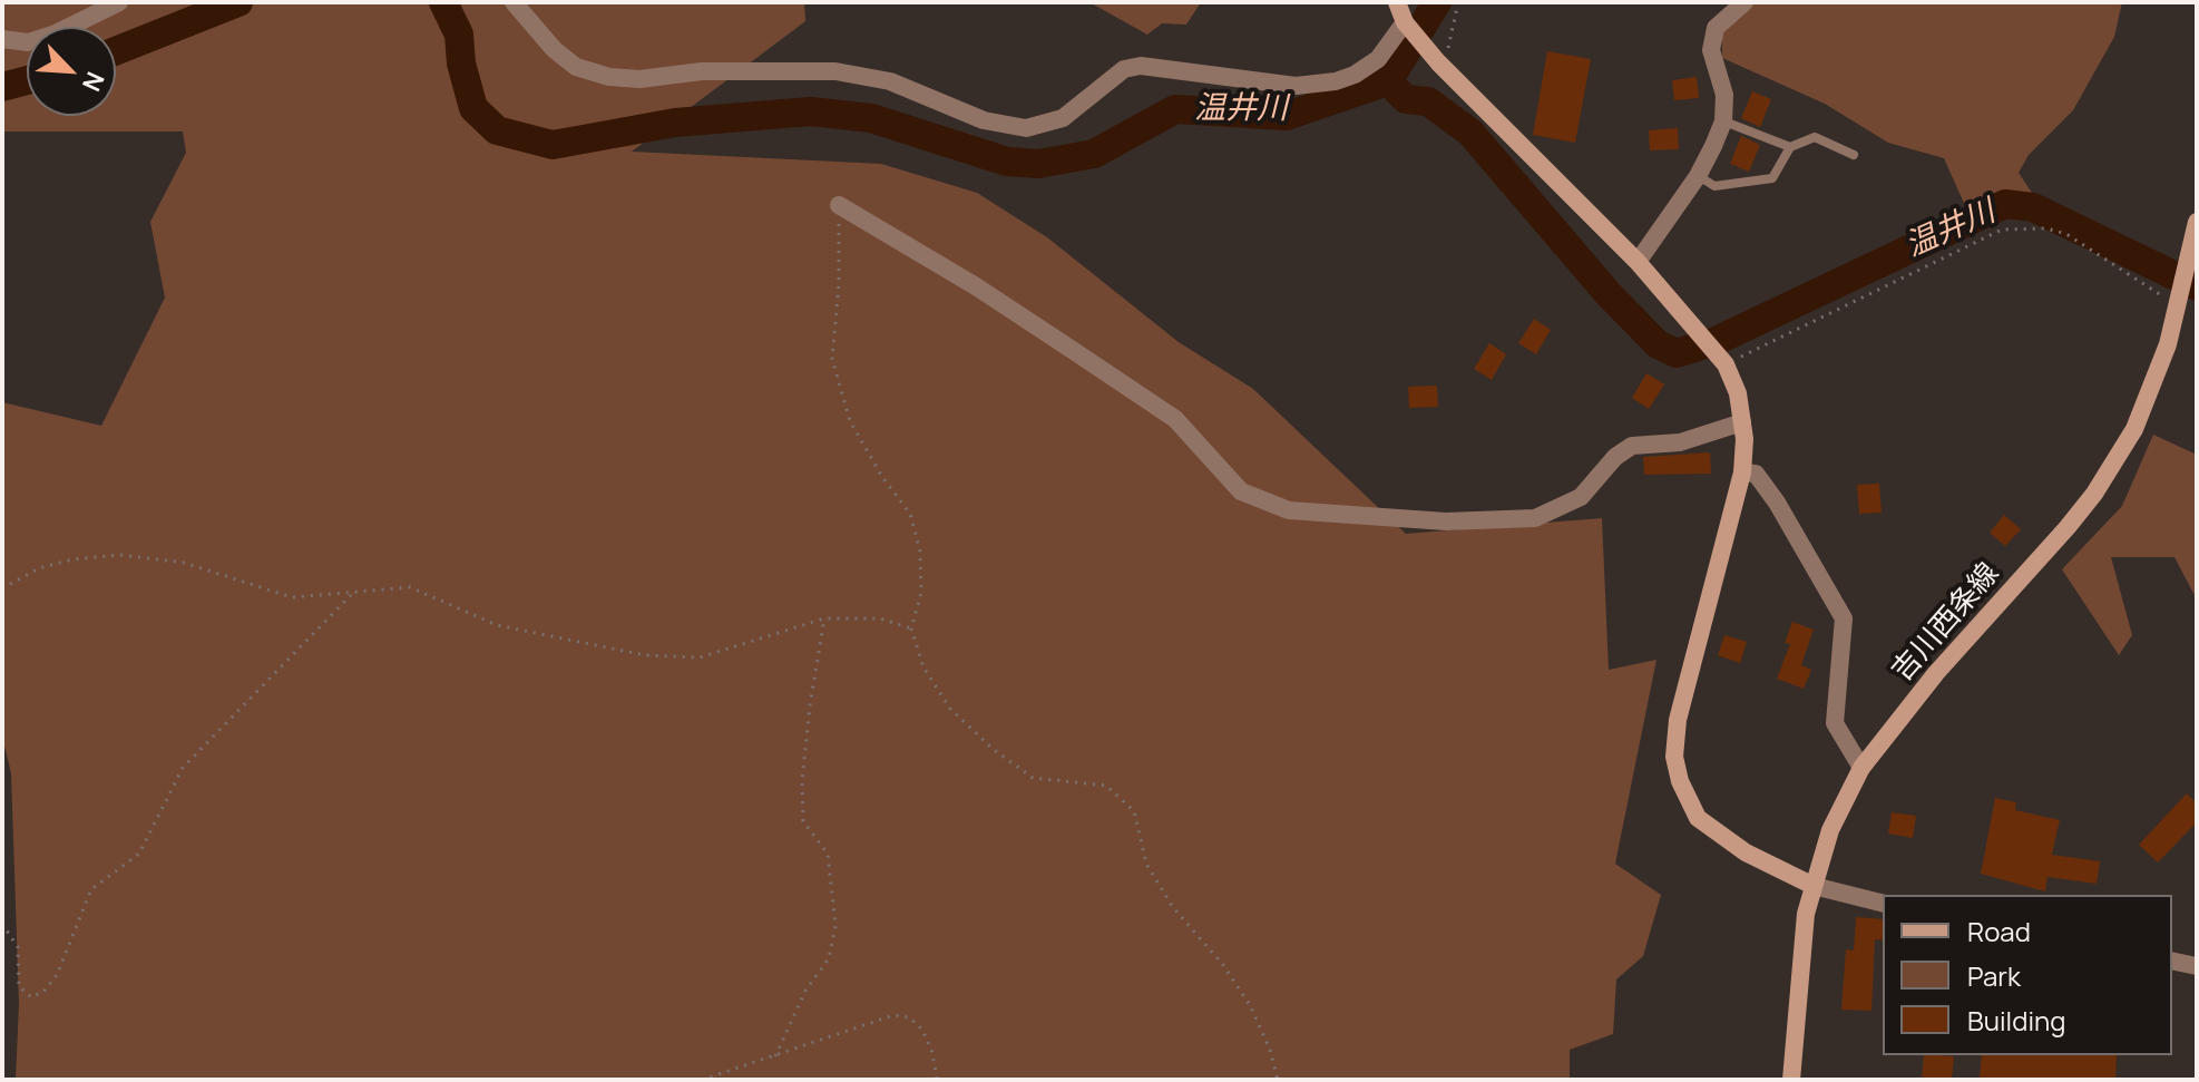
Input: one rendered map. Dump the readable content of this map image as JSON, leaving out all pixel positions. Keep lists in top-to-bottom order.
{
  "streets": {
    "street": ["吉川西条線"]
  },
  "water": ["温井川"],
  "legend": ["Road", "Park", "Building"],
  "north": "bottom right"
}
